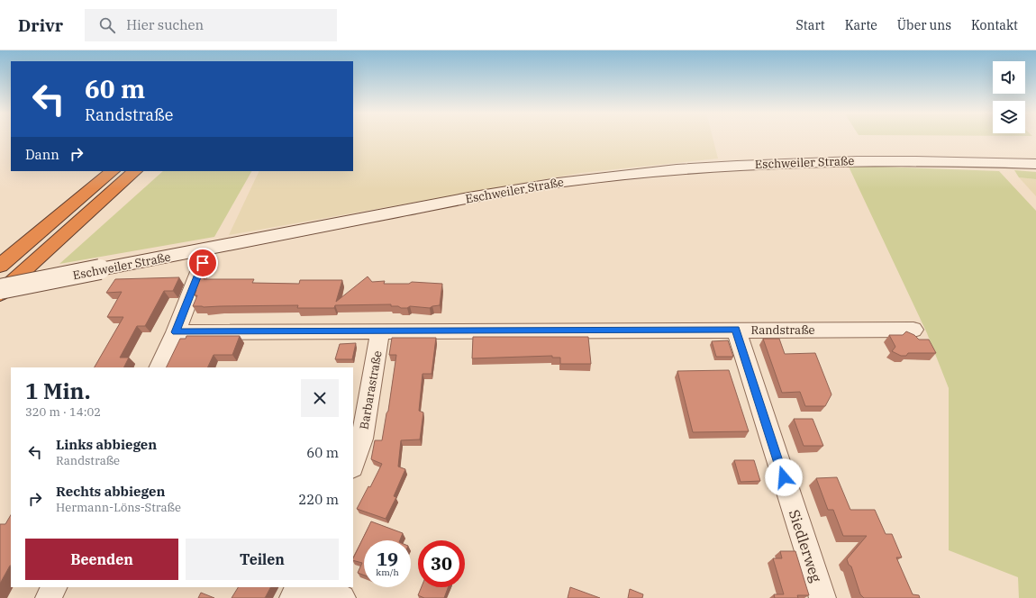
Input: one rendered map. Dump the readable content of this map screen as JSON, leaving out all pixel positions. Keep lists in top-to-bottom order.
{
  "streets": {
    "street": [
      "Eschweiler Straße",
      "Randstraße",
      "Barbarastraße",
      "Siedlerweg"
    ]
  },
  "crossings": [
    ["Randstraße", "Barbarastraße"],
    ["Randstraße", "Siedlerweg"]
  ],
  "page": {
    "header": "Drivr",
    "search": "Hier suchen",
    "nav": [
      "Start",
      "Karte",
      "Über uns",
      "Kontakt"
    ],
    "turn": ["60 m", "Randstraße"],
    "then": "Dann",
    "heading": ["1 Min.", "320 m · 14:02"],
    "list": [
      {
        "name": "Links abbiegen",
        "note": "Randstraße",
        "value": "60 m"
      },
      {
        "name": "Rechts abbiegen",
        "note": "Hermann-Löns-Straße",
        "value": "220 m"
      }
    ],
    "buttons": ["Beenden", "Teilen"],
    "speed": "19 km/h",
    "limit": "30"
  }
}
